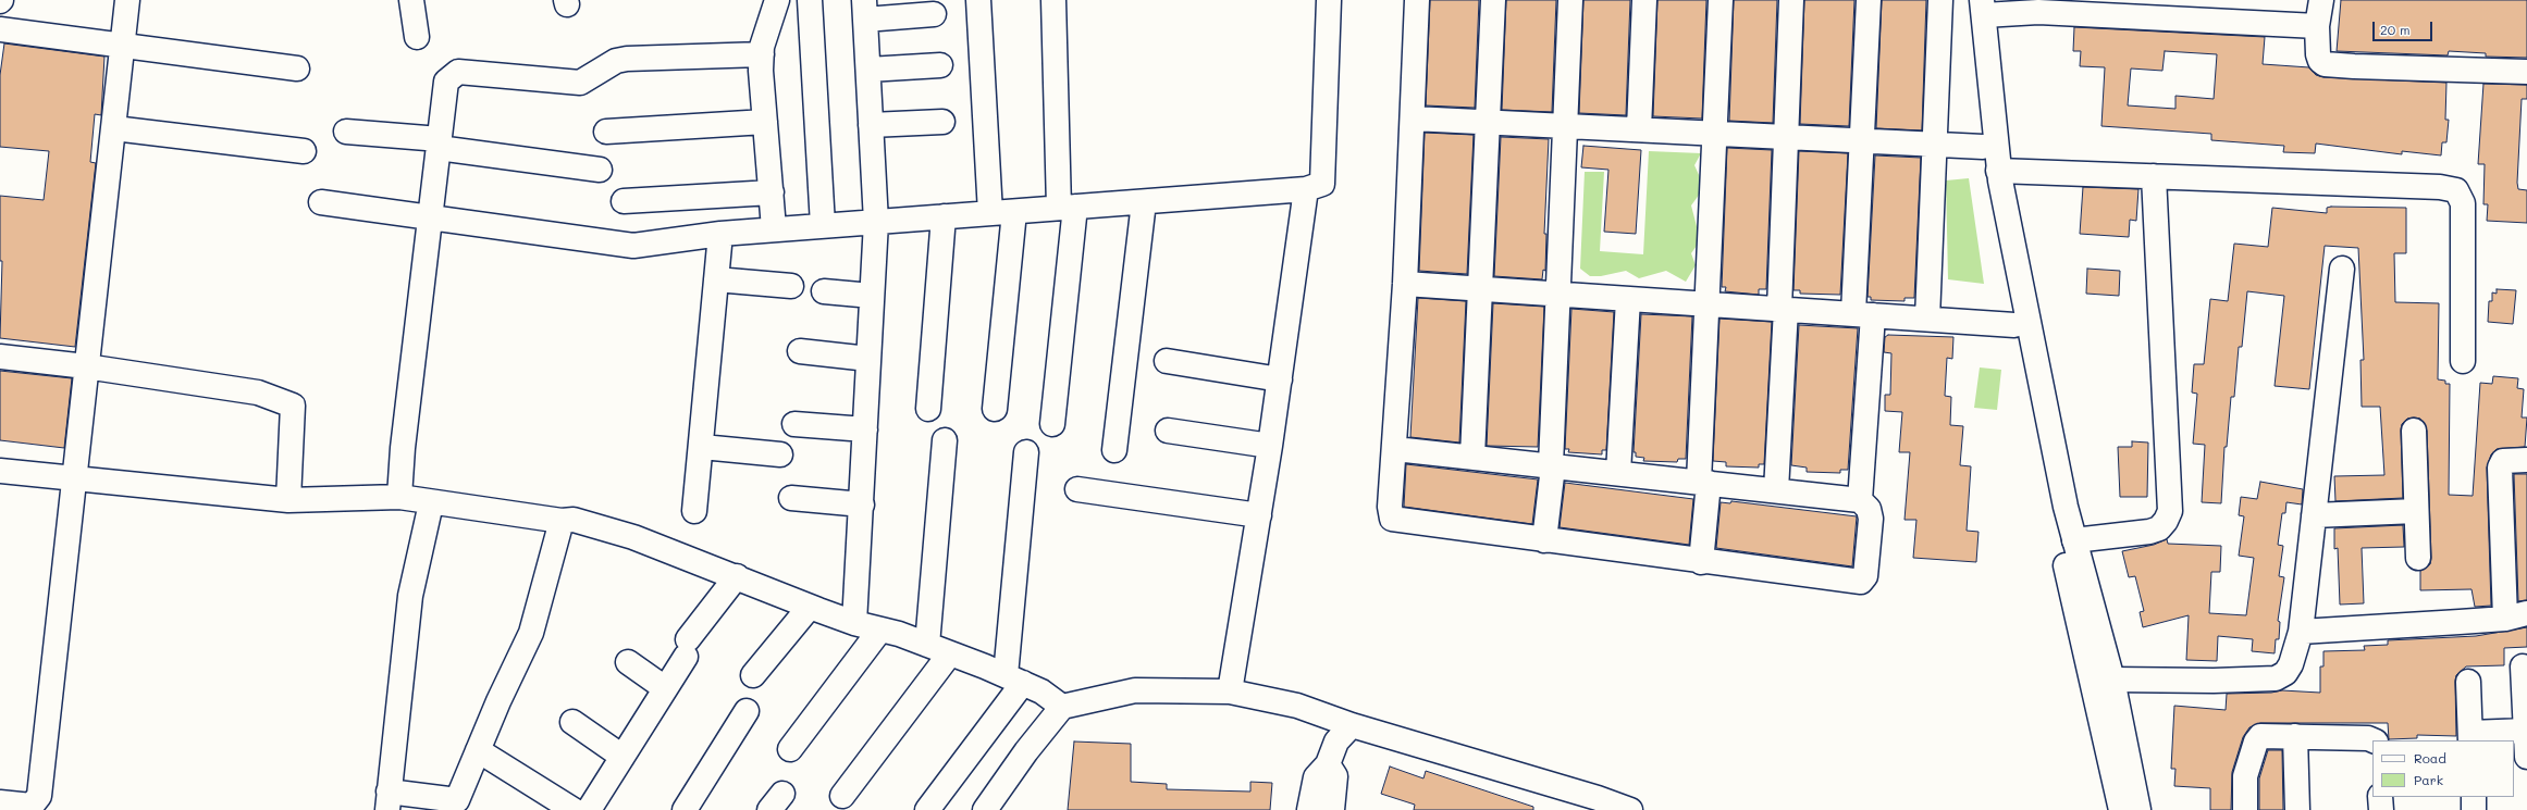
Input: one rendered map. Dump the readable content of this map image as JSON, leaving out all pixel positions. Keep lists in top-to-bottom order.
{
  "legend": ["Road", "Park"],
  "scale_bar": "20 m"
}
